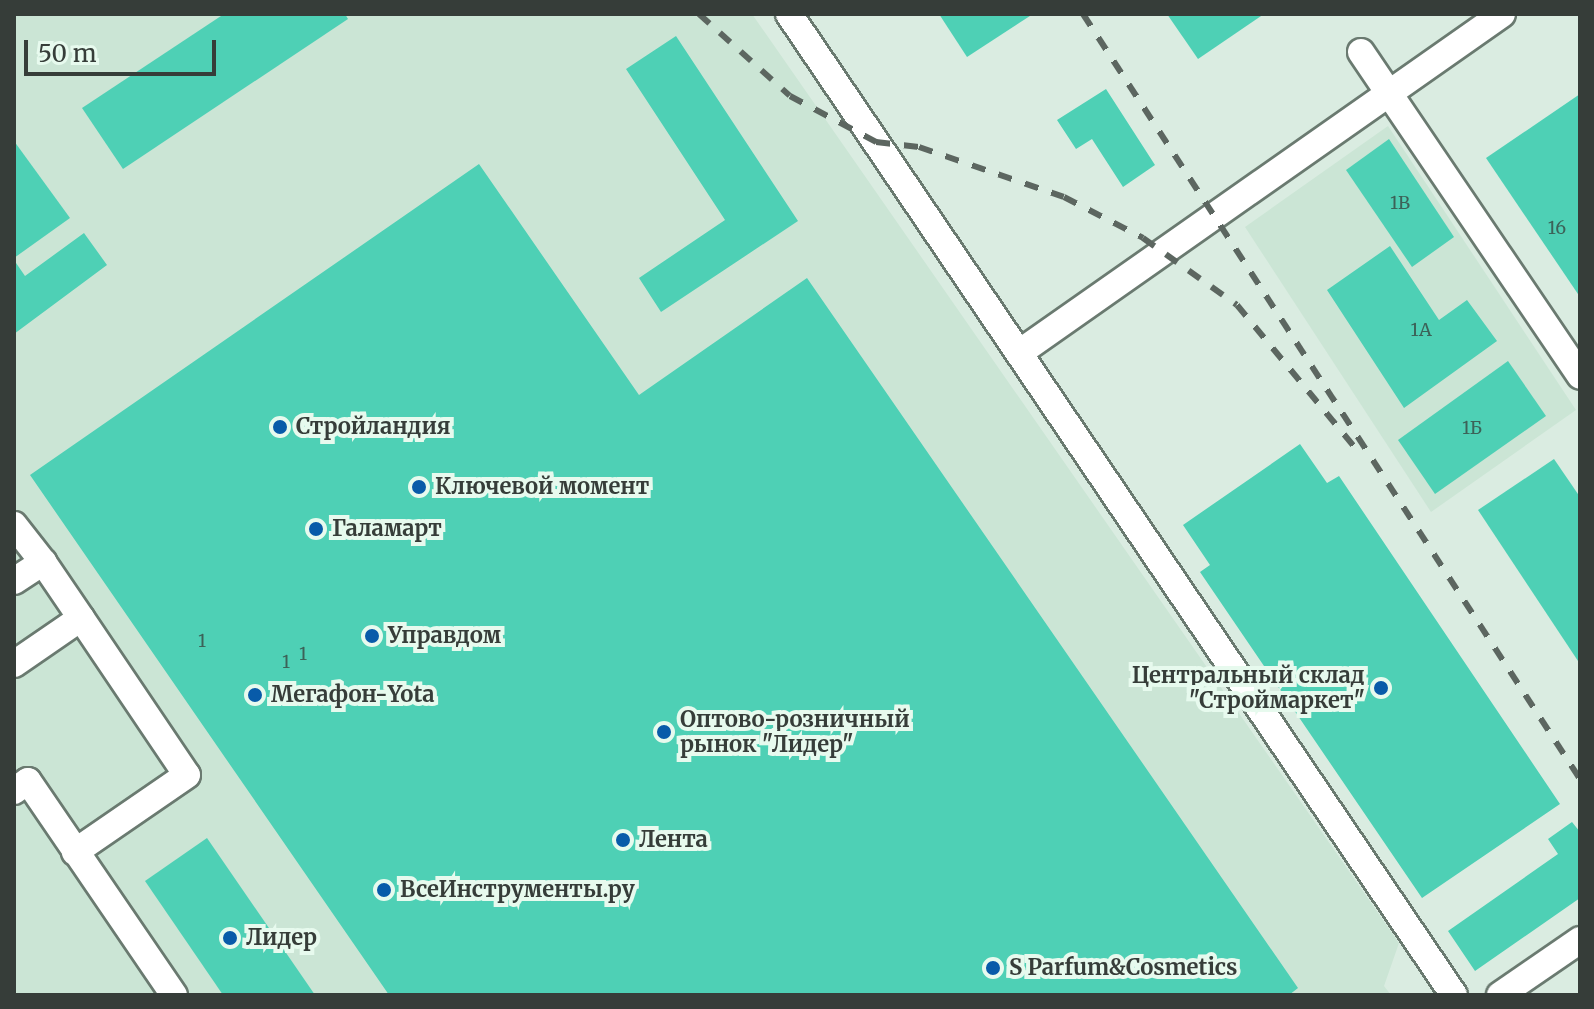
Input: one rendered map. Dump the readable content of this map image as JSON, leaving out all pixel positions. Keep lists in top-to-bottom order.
{
  "places": [
    "Стройландия",
    "Ключевой момент",
    "Галамарт",
    "Управдом",
    "Центральный склад \"Строймаркет\"",
    "Мегафон-Yota",
    "Оптово-розничный рынок \"Лидер\"",
    "Лента",
    "ВсеИнструменты.ру",
    "Лидер",
    "S Parfum&Cosmetics"
  ],
  "house_numbers": [
    "1В",
    "16",
    "1А",
    "1Б",
    "1",
    "1",
    "1"
  ],
  "scale_bar": "50 m"
}
